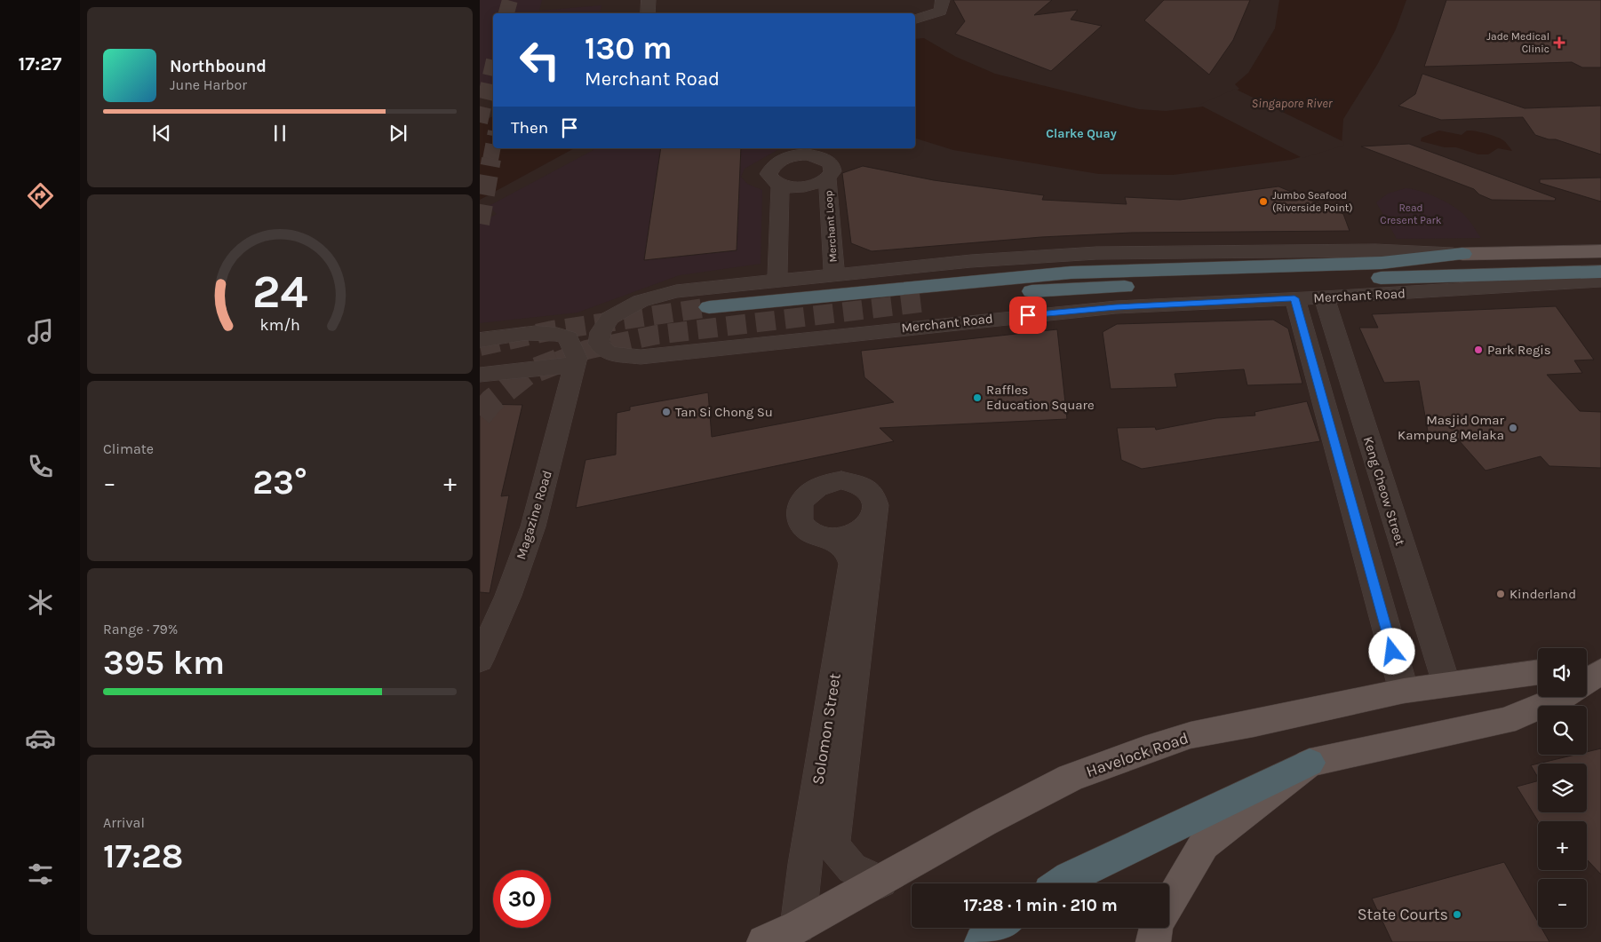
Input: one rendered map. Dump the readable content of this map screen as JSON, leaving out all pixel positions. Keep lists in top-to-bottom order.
{
  "streets": {
    "main road": ["Havelock Road"],
    "street": [
      "Merchant Loop",
      "Merchant Road",
      "Keng Cheow Street",
      "Magazine Road",
      "Solomon Street"
    ]
  },
  "crossings": [
    ["Merchant Road", "Keng Cheow Street"],
    ["Keng Cheow Street", "Havelock Road"],
    ["Solomon Street", "Havelock Road"]
  ],
  "districts": ["Clarke Quay"],
  "water": ["Singapore River"],
  "parks": ["Read Cresent Park"],
  "places": {
    "health": ["Jade Medical Clinic"],
    "other": [
      "Jumbo Seafood (Riverside Point)",
      "Park Regis",
      "Raffles Education Square",
      "Tan Si Chong Su",
      "Masjid Omar Kampung Melaka",
      "Kinderland",
      "State Courts"
    ]
  },
  "page": {
    "tabs": "17:27",
    "turn": ["130 m", "Merchant Road"],
    "song": ["Northbound", "June Harbor"],
    "then": "Then",
    "tile": [
      "Climate",
      ["Range · 79%", "395 km"],
      ["Arrival", "17:28"]
    ],
    "heat": ["−", "23°", "+"],
    "map_buttons": ["+", "−"],
    "limit": "30",
    "trip": "17:28 · 1 min · 210 m",
    "gauge": ["24", "km/h"]
  }
}
